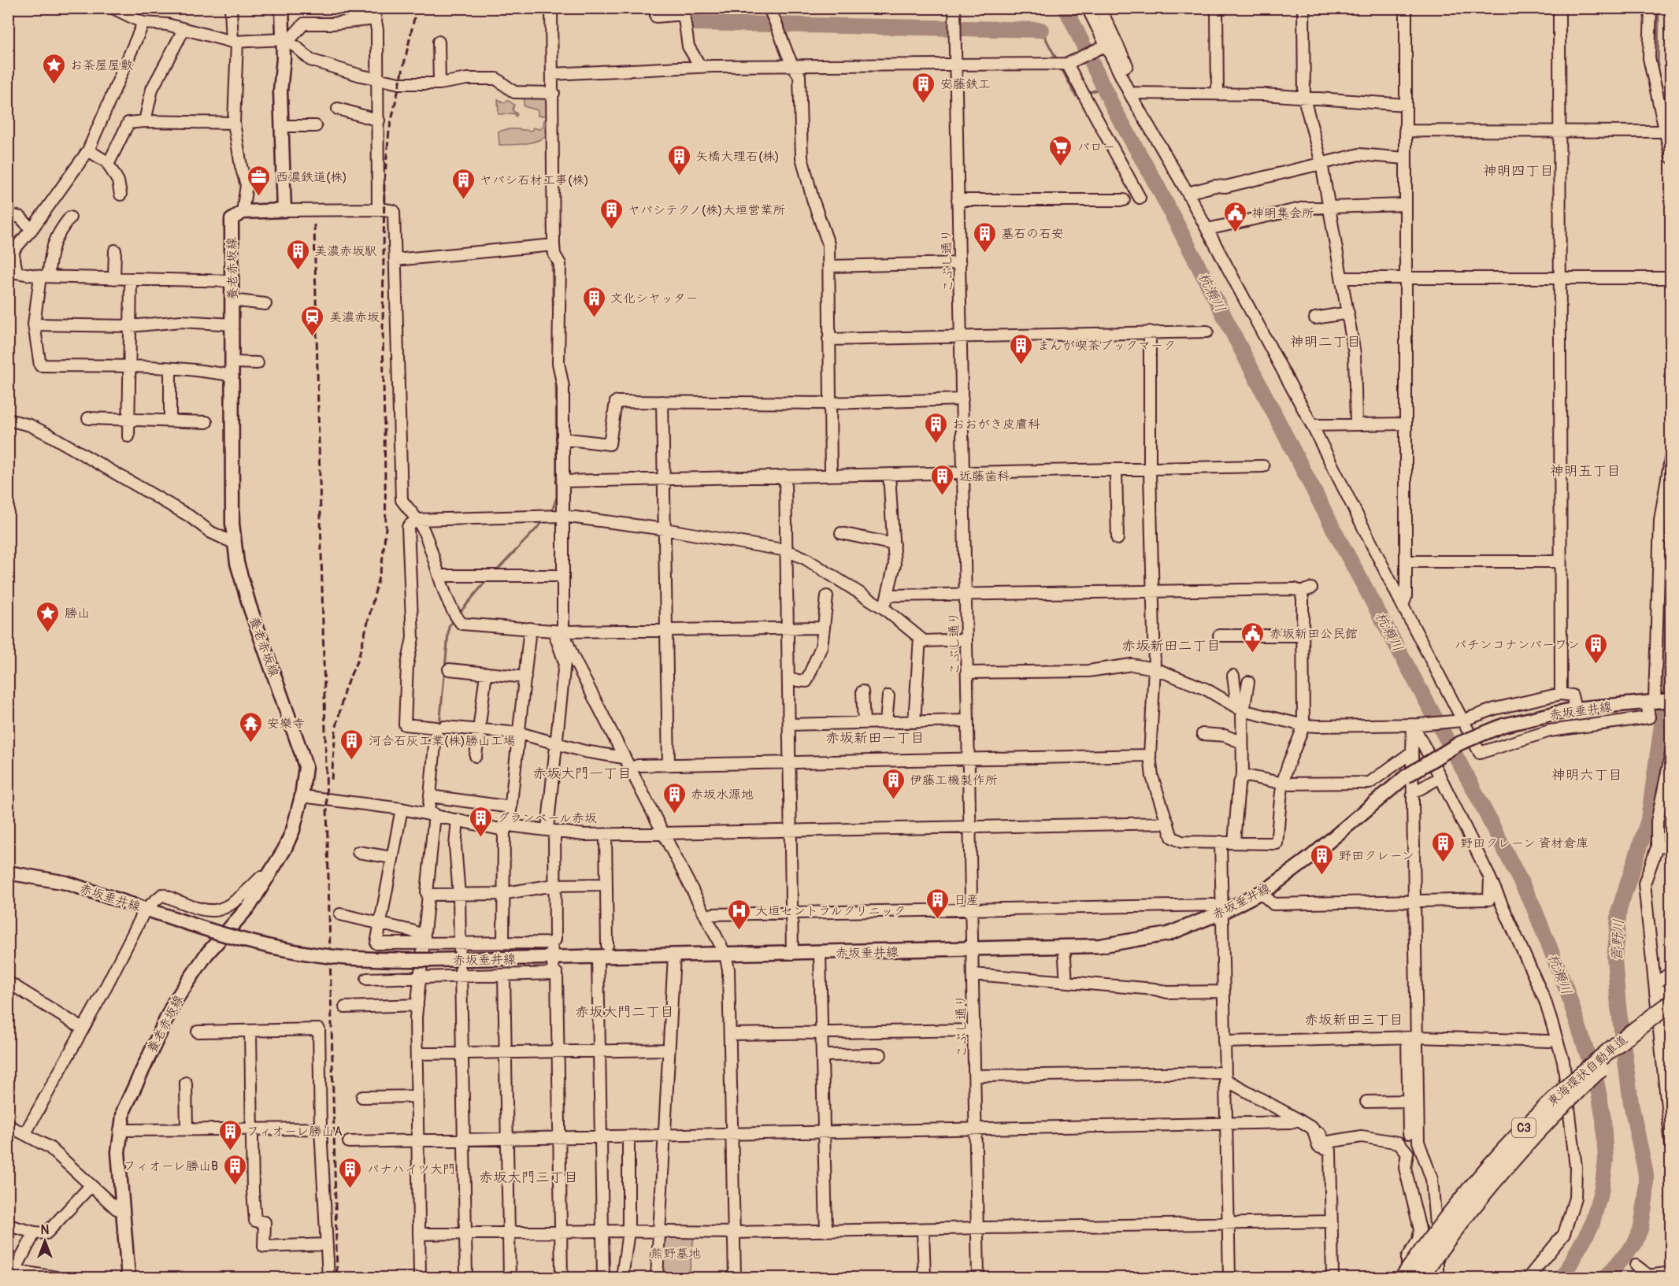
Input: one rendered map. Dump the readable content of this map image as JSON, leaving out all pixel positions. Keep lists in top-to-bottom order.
{
  "streets": {
    "highway": ["東海環状自動車道", "C3"],
    "main road": ["養老赤坂線", "赤坂垂井線"],
    "street": ["こぶし通り"]
  },
  "crossings": [
    ["こぶし通り", "赤坂垂井線"]
  ],
  "districts": [
    "神明四丁目",
    "神明二丁目",
    "神明五丁目",
    "赤坂新田二丁目",
    "赤坂新田一丁目",
    "赤坂大門一丁目",
    "神明六丁目",
    "赤坂大門二丁目",
    "赤坂新田三丁目",
    "赤坂大門三丁目"
  ],
  "water": ["杭瀬川", "菅野川"],
  "parks": ["熊野墓地"],
  "places": {
    "place": ["お茶屋屋敷", "勝山"],
    "building": [
      "安藤鉄工",
      "矢橋大理石(株)",
      "ヤバシ石材工事(株)",
      "ヤバシテクノ(株)大垣営業所",
      "墓石の石安",
      "美濃赤坂駅",
      "文化シヤッター",
      "まんが喫茶ブックマーク",
      "おおがき皮膚科",
      "近藤歯科",
      "パチンコナンバーワン",
      "河合石灰工業(株)勝山工場",
      "伊藤工機製作所",
      "赤坂水源地",
      "グランベール赤坂",
      "野田クレーン 資材倉庫",
      "野田クレーン",
      "日産",
      "フィオーレ勝山A",
      "フィオーレ勝山B",
      "パナハイツ大門"
    ],
    "supermarket": ["バロー"],
    "office": ["西濃鉄道(株)"],
    "public building": ["神明集会所", "赤坂新田公民館"],
    "station": ["美濃赤坂"],
    "temple": ["安樂寺"],
    "hospital": ["大垣セントラルクリニック"]
  },
  "north": "top"
}
